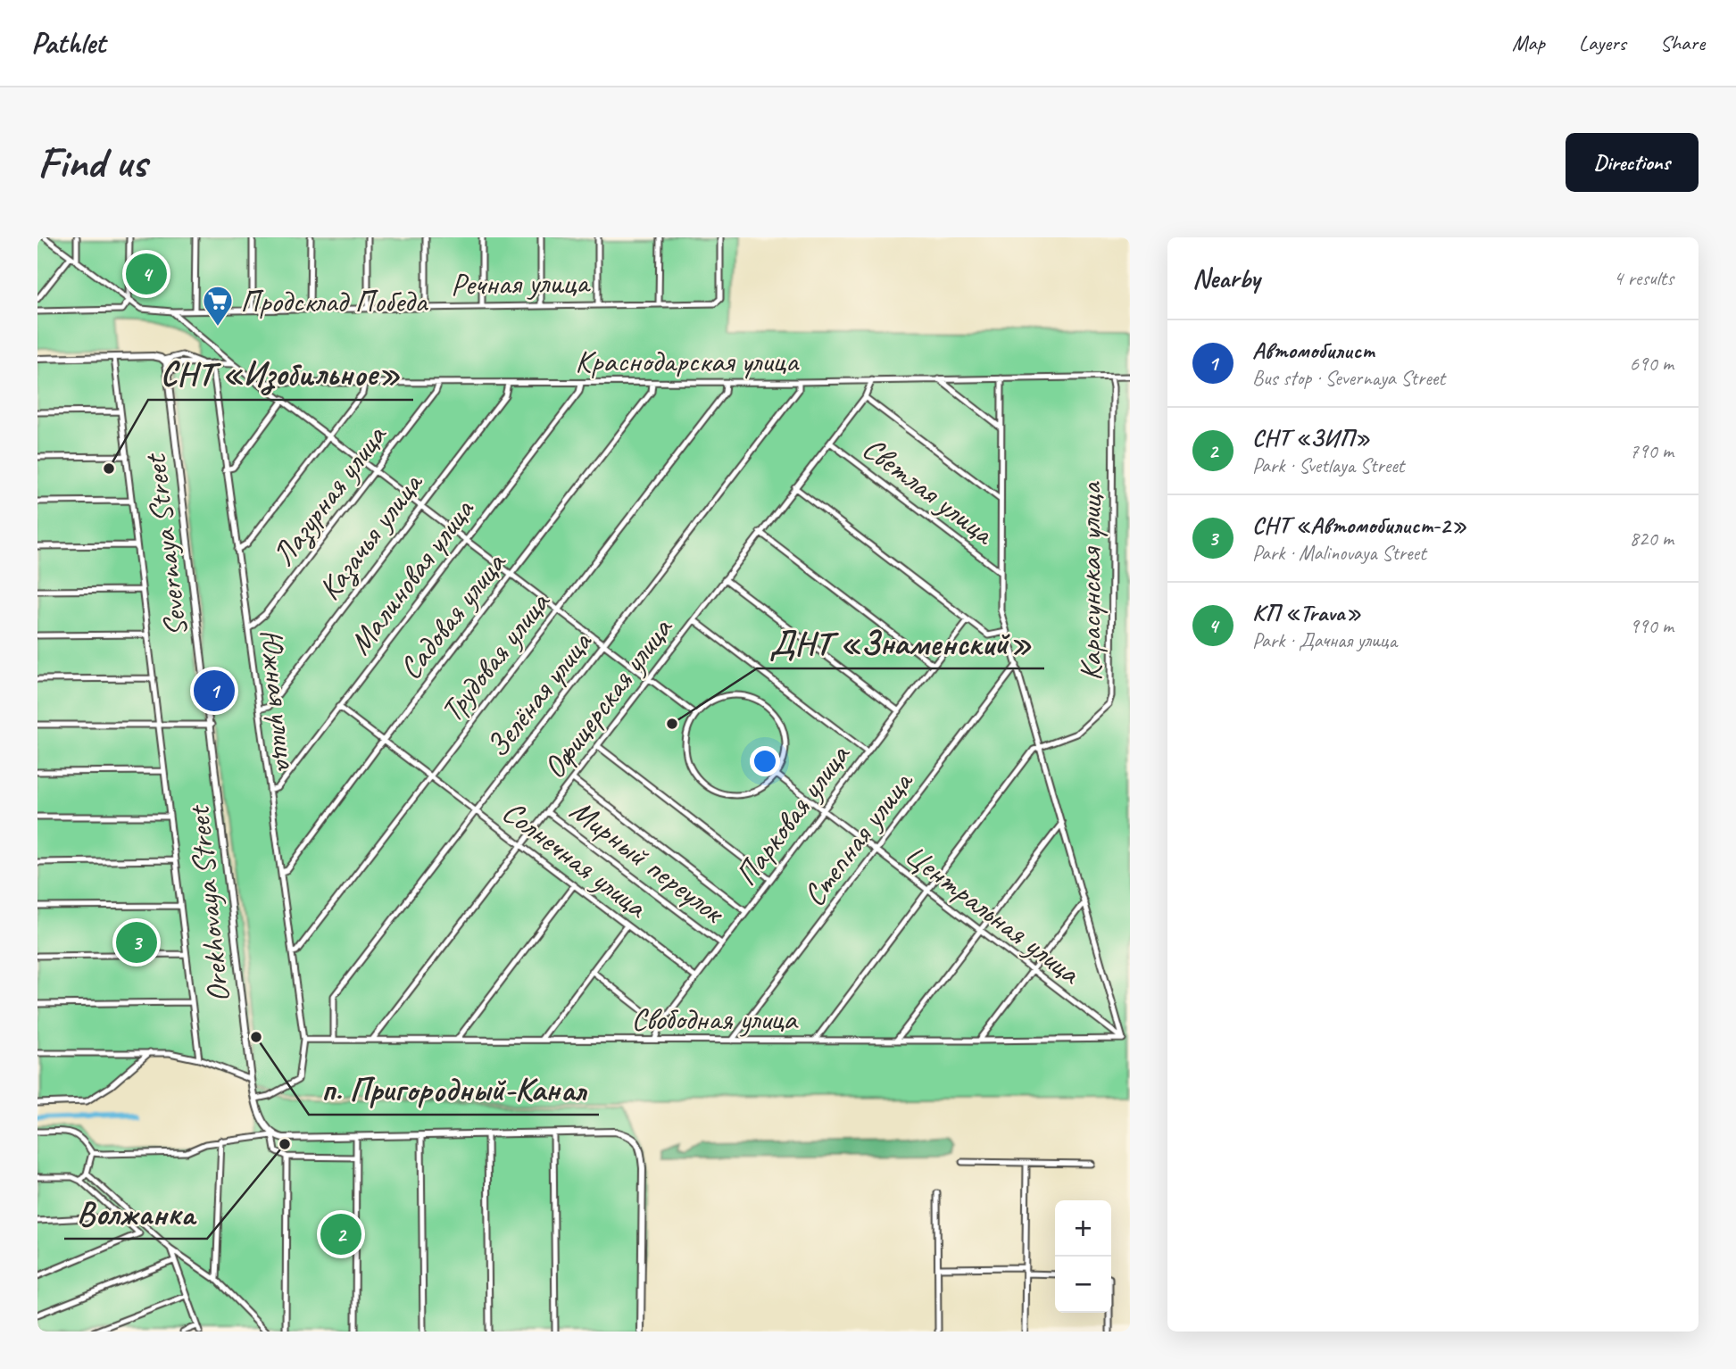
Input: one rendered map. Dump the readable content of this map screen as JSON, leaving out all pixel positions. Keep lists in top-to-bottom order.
{
  "streets": {
    "street": [
      "Речная улица",
      "Краснодарская улица",
      "Светлая улица",
      "Лазурная улица",
      "Казачья улица",
      "Severnaya Street",
      "Малиновая улица",
      "Карасунская улица",
      "Садовая улица",
      "Трудовая улица",
      "Зелёная улица",
      "Офицерская улица",
      "Южная улица",
      "Парковая улица",
      "Степная улица",
      "Солнечная улица",
      "Мирный переулок",
      "Orekhovaya Street",
      "Центральная улица",
      "Свободная улица"
    ]
  },
  "crossings": [
    ["Краснодарская улица", "Лазурная улица"],
    ["Краснодарская улица", "Казачья улица"],
    ["Краснодарская улица", "Малиновая улица"],
    ["Краснодарская улица", "Карасунская улица"],
    ["Краснодарская улица", "Садовая улица"],
    ["Краснодарская улица", "Трудовая улица"],
    ["Краснодарская улица", "Зелёная улица"],
    ["Краснодарская улица", "Офицерская улица"],
    ["Светлая улица", "Офицерская улица"],
    ["Лазурная улица", "Южная улица"],
    ["Казачья улица", "Южная улица"],
    ["Severnaya Street", "Orekhovaya Street"],
    ["Малиновая улица", "Южная улица"],
    ["Малиновая улица", "Солнечная улица"],
    ["Садовая улица", "Южная улица"],
    ["Садовая улица", "Солнечная улица"],
    ["Трудовая улица", "Южная улица"],
    ["Трудовая улица", "Солнечная улица"],
    ["Зелёная улица", "Солнечная улица"],
    ["Зелёная улица", "Свободная улица"],
    ["Офицерская улица", "Солнечная улица"],
    ["Офицерская улица", "Мирный переулок"],
    ["Офицерская улица", "Свободная улица"],
    ["Южная улица", "Orekhovaya Street"],
    ["Южная улица", "Свободная улица"],
    ["Парковая улица", "Солнечная улица"],
    ["Парковая улица", "Мирный переулок"],
    ["Парковая улица", "Центральная улица"],
    ["Парковая улица", "Свободная улица"],
    ["Степная улица", "Центральная улица"],
    ["Степная улица", "Свободная улица"],
    ["Центральная улица", "Свободная улица"]
  ],
  "places": {
    "supermarket": ["Продсклад Победа"],
    "other": [
      "СНТ «Изобильное»",
      "ДНТ «Знаменский»",
      "п. Пригородный-Канал",
      "Волжанка"
    ]
  },
  "page": {
    "header": "Pathlet",
    "nav": ["Map", "Layers", "Share"],
    "buttons": "Directions",
    "title": "Find us",
    "heading": ["Nearby", "4 results"],
    "pins": [
      "4",
      "1",
      "3",
      "2"
    ],
    "list": [
      {
        "mark": "1",
        "name": "Автомобилист",
        "note": "Bus stop · Severnaya Street",
        "value": "690 m"
      },
      {
        "mark": "2",
        "name": "СНТ «ЗИП»",
        "note": "Park · Svetlaya Street",
        "value": "790 m"
      },
      {
        "mark": "3",
        "name": "СНТ «Автомобилист-2»",
        "note": "Park · Malinovaya Street",
        "value": "820 m"
      },
      {
        "mark": "4",
        "name": "КП «Trava»",
        "note": "Park · Дачная улица",
        "value": "990 m"
      }
    ],
    "map_buttons": ["+", "−"]
  }
}
